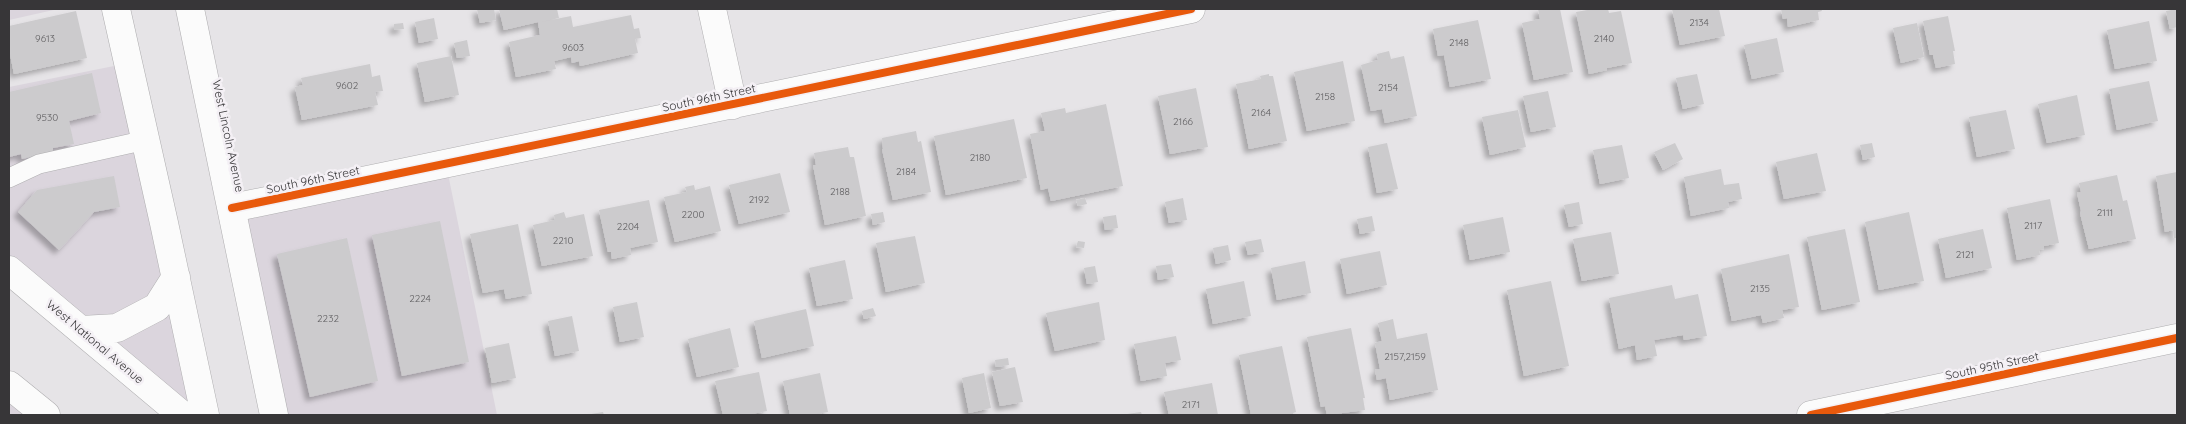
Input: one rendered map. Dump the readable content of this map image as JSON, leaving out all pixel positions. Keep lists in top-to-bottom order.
{
  "streets": {
    "street": [
      "South 96th Street",
      "West Lincoln Avenue",
      "West National Avenue",
      "South 95th Street"
    ]
  },
  "crossings": [
    ["South 96th Street", "West Lincoln Avenue"]
  ],
  "house_numbers": [
    "2134",
    "9613",
    "2140",
    "2148",
    "9603",
    "9602",
    "2154",
    "2158",
    "2164",
    "9530",
    "2166",
    "2180",
    "2184",
    "2188",
    "2192",
    "2111",
    "2200",
    "2117",
    "2204",
    "2210",
    "2121",
    "2135",
    "2224",
    "2232",
    "2157,2159",
    "2171"
  ]
}
